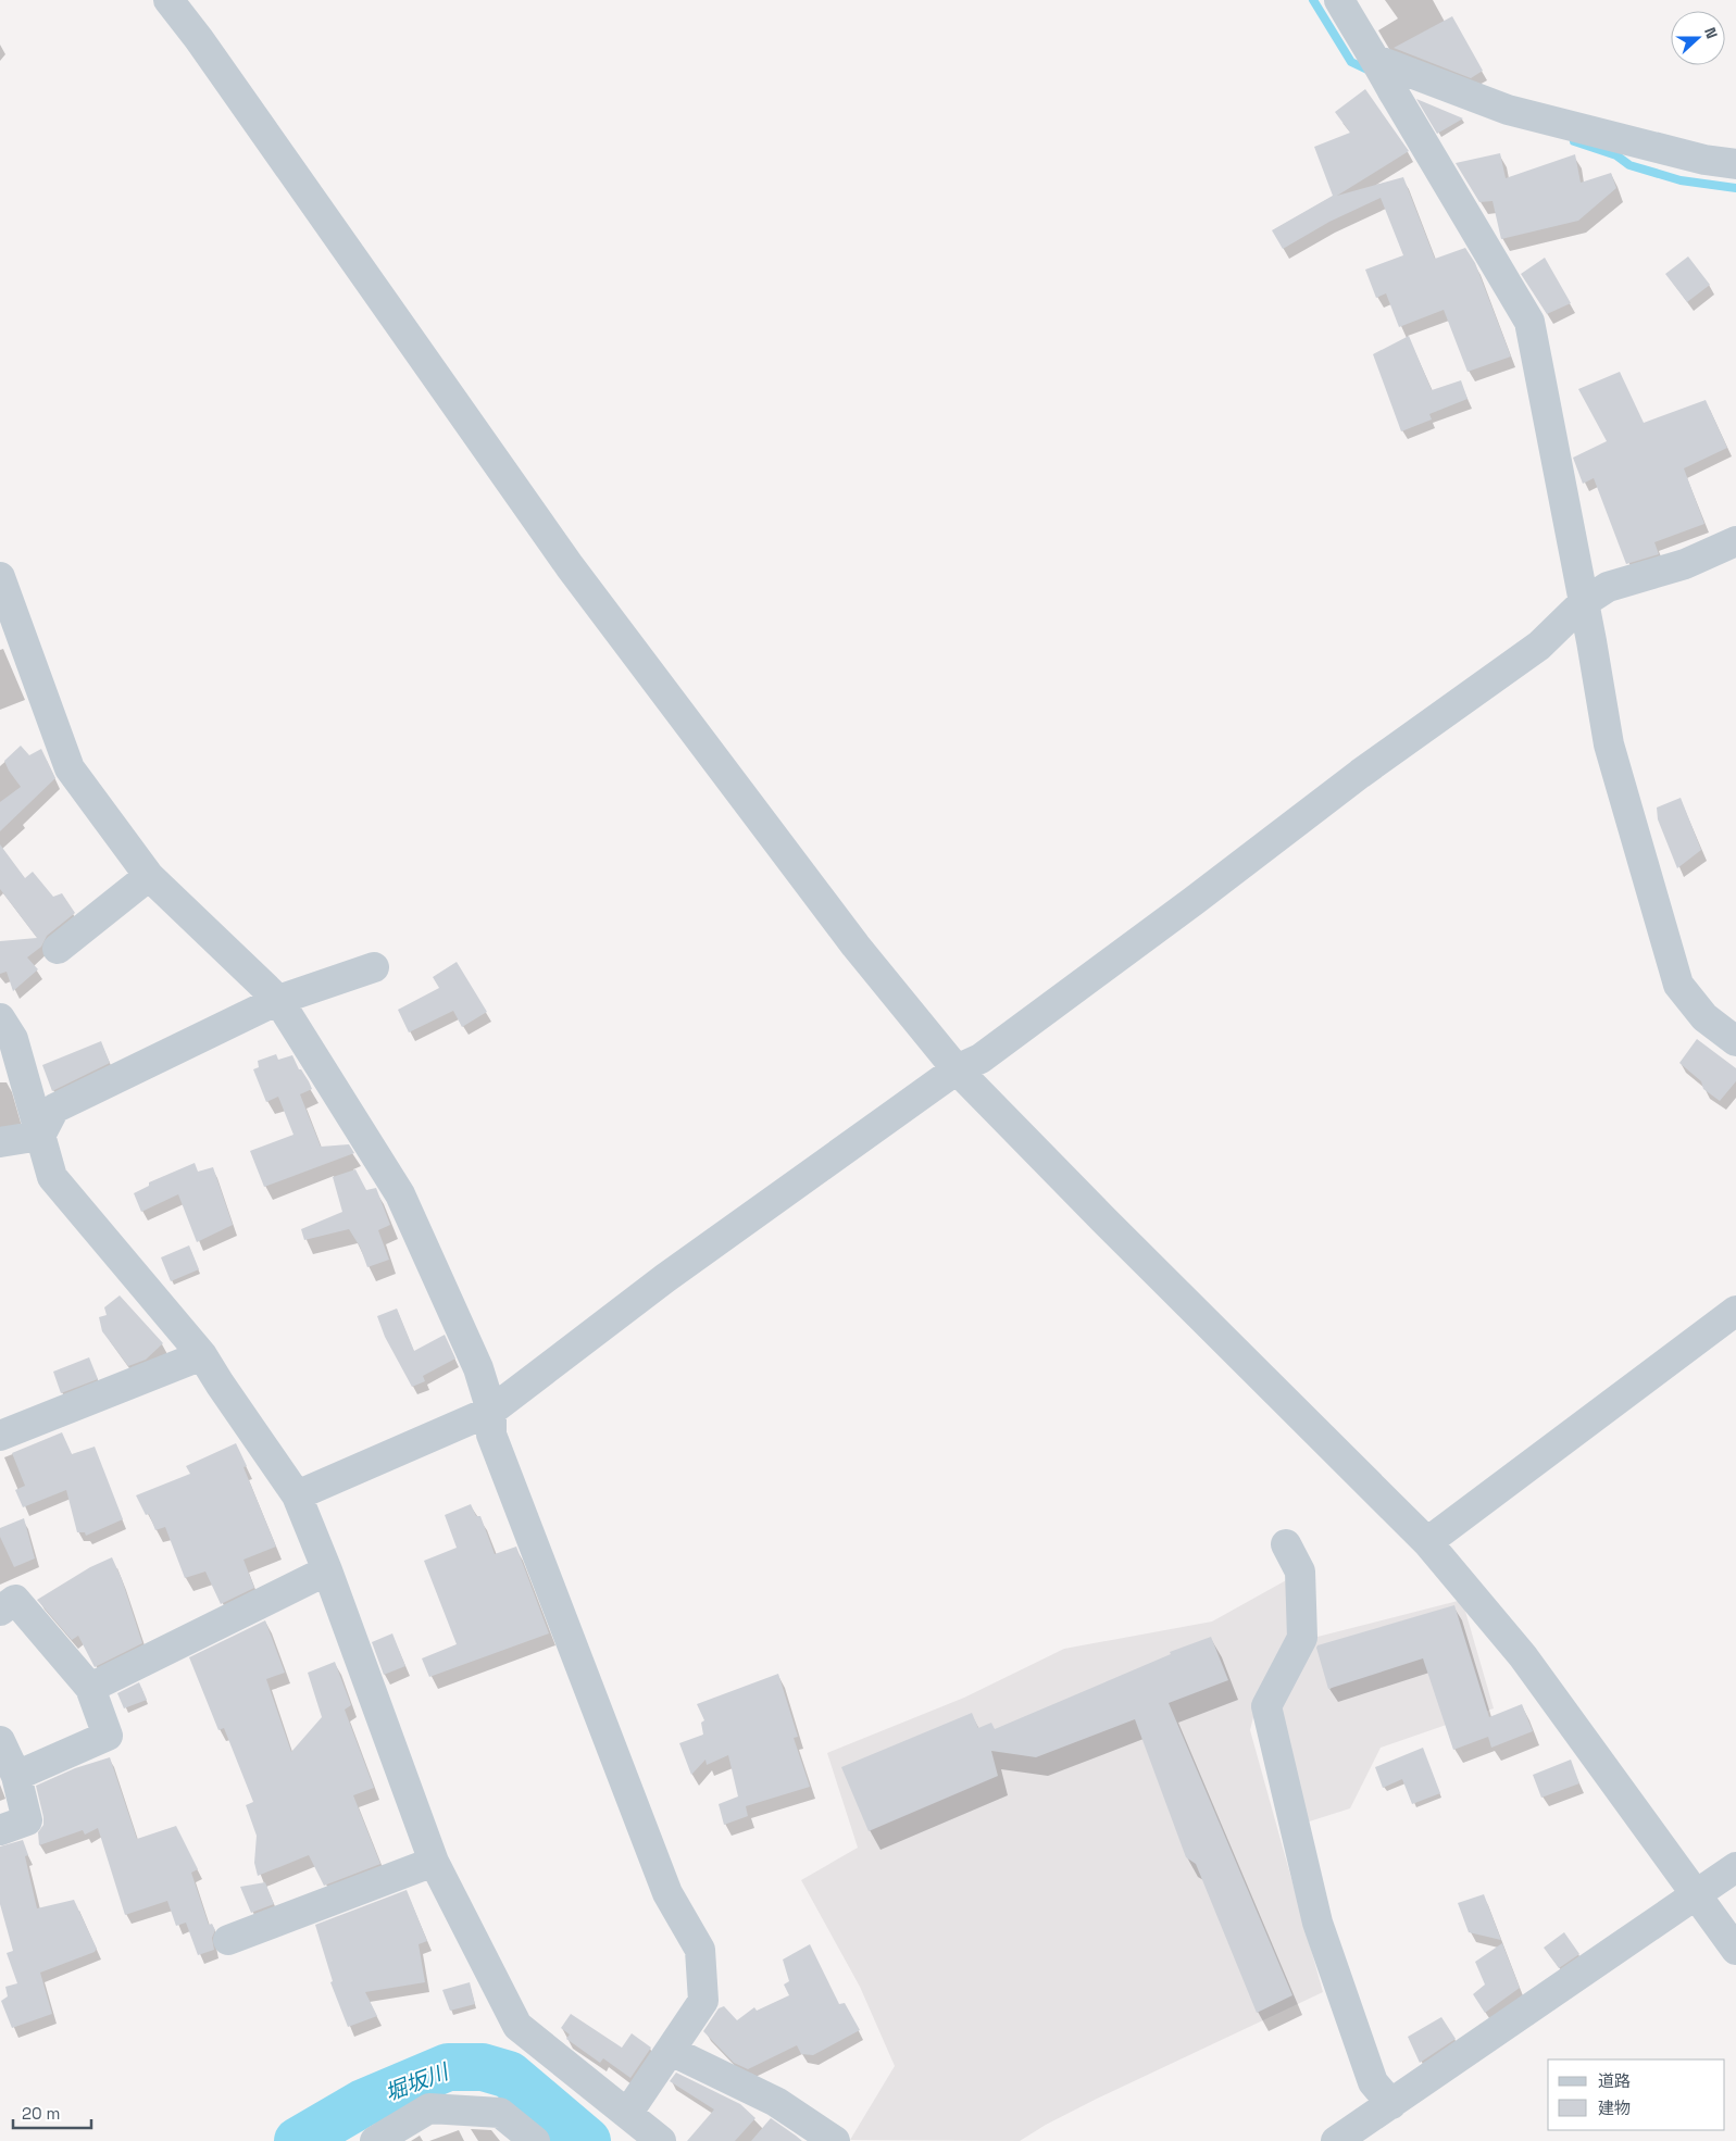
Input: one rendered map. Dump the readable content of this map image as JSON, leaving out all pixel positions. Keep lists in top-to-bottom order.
{
  "water": ["堀坂川"],
  "legend": ["道路", "建物"],
  "scale_bar": "20 m",
  "north": "right"
}
